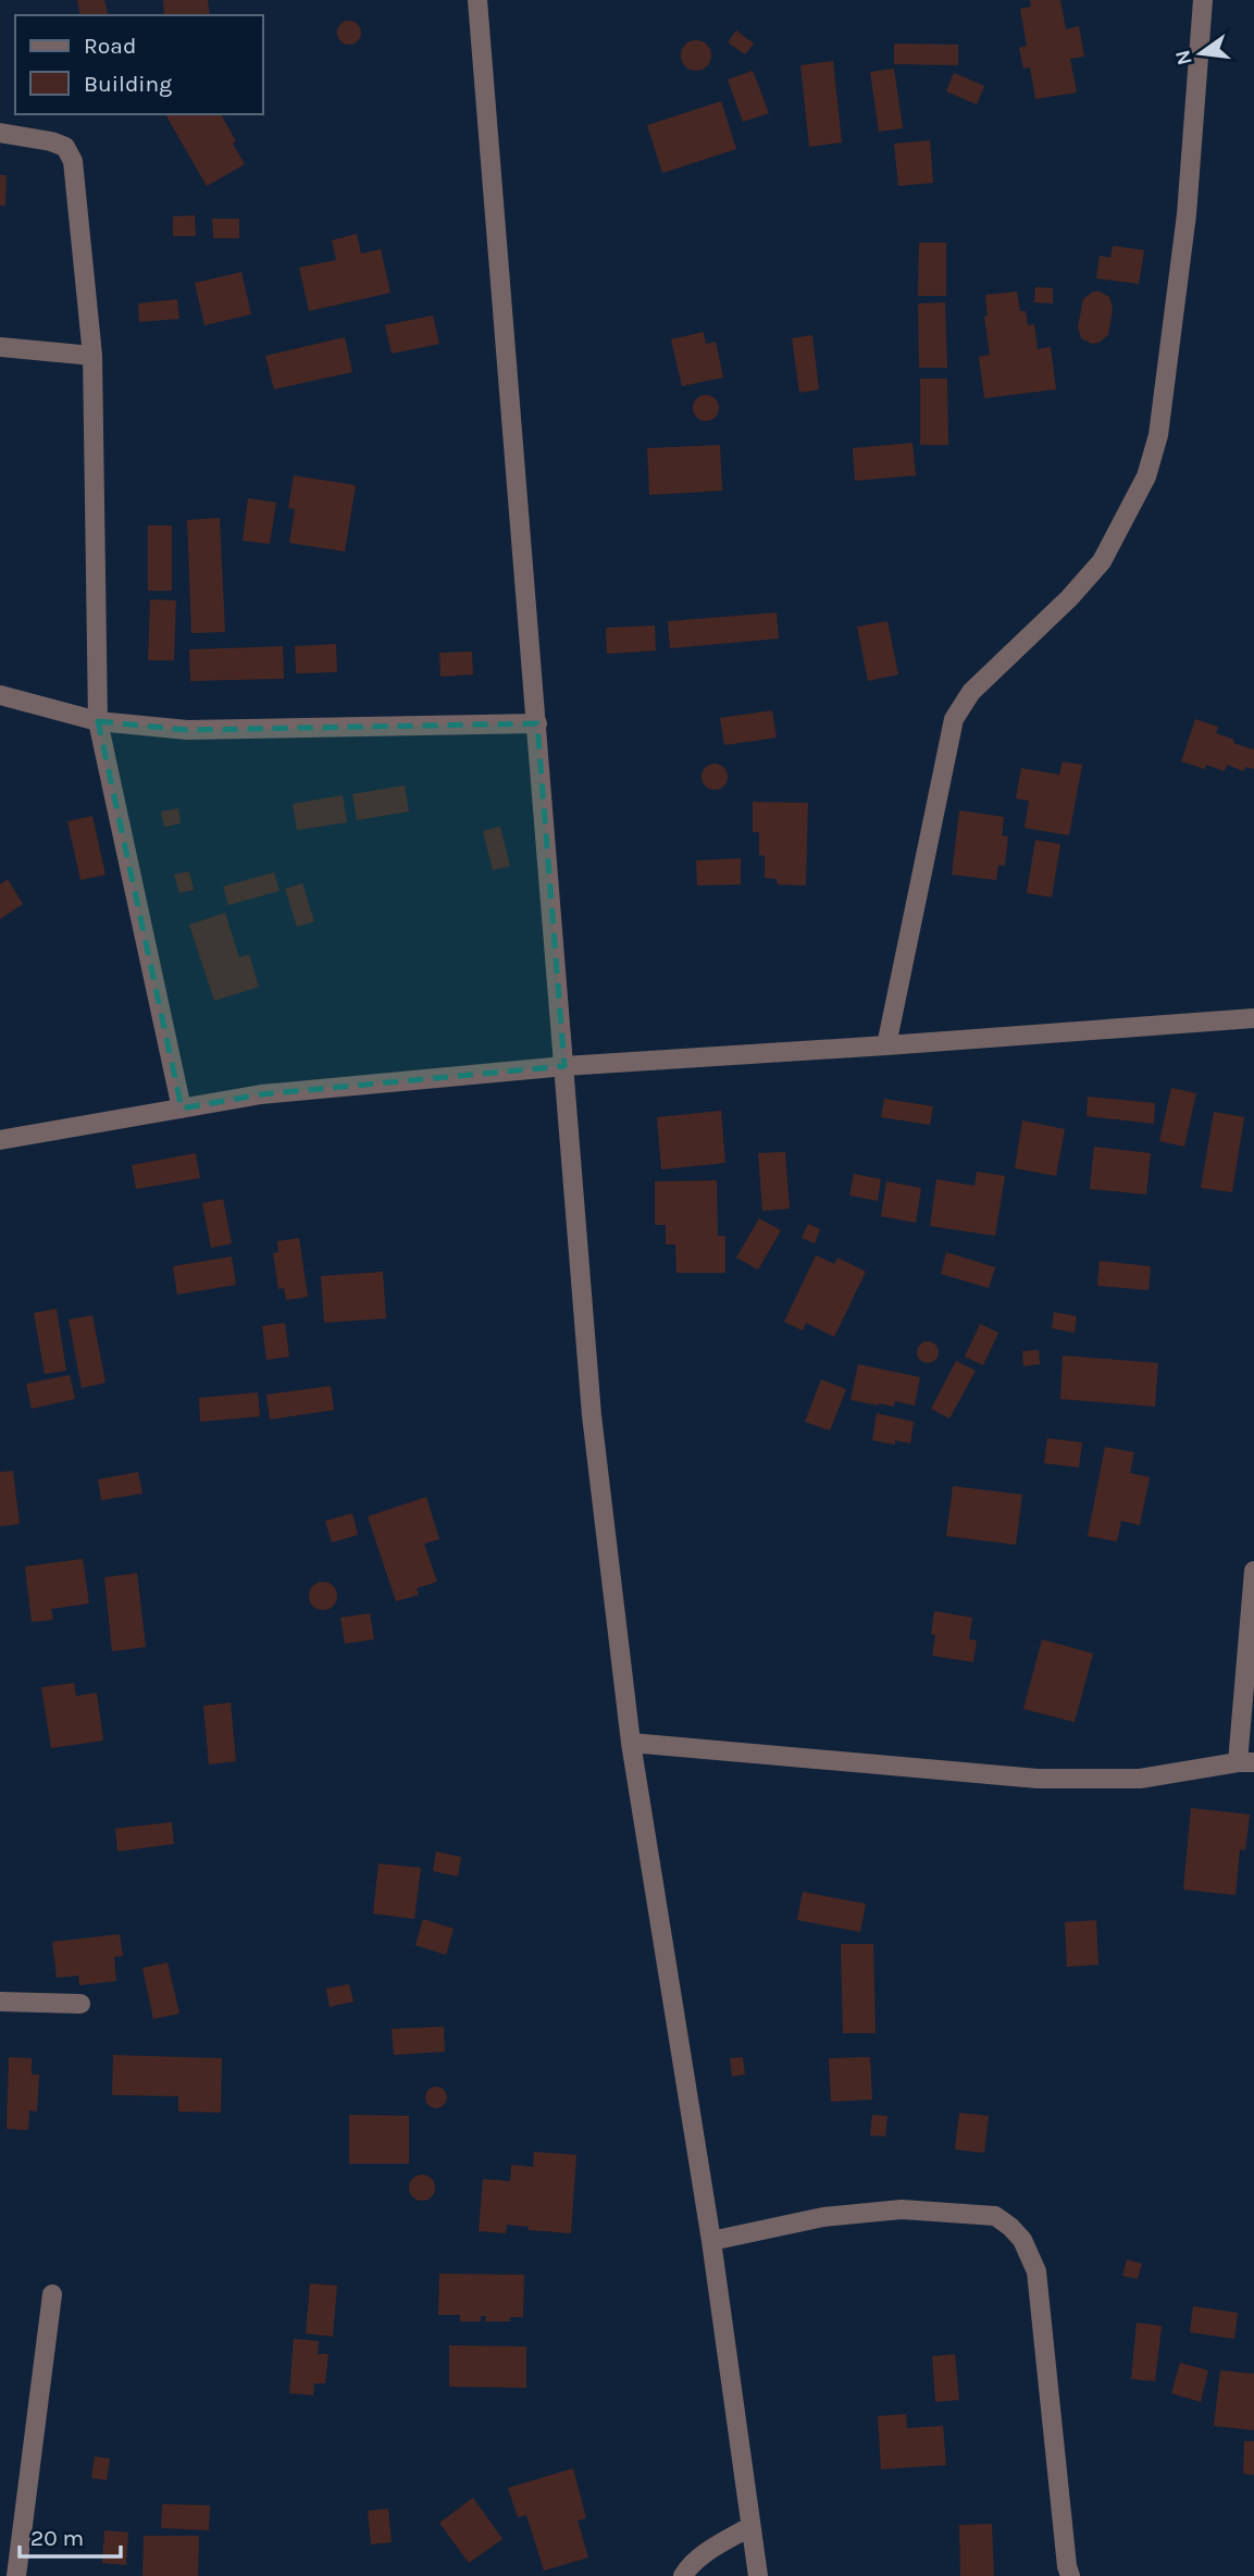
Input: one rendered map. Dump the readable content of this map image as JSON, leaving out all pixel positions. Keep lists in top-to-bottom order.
{
  "legend": ["Road", "Building"],
  "scale_bar": "20 m",
  "north": "left"
}
